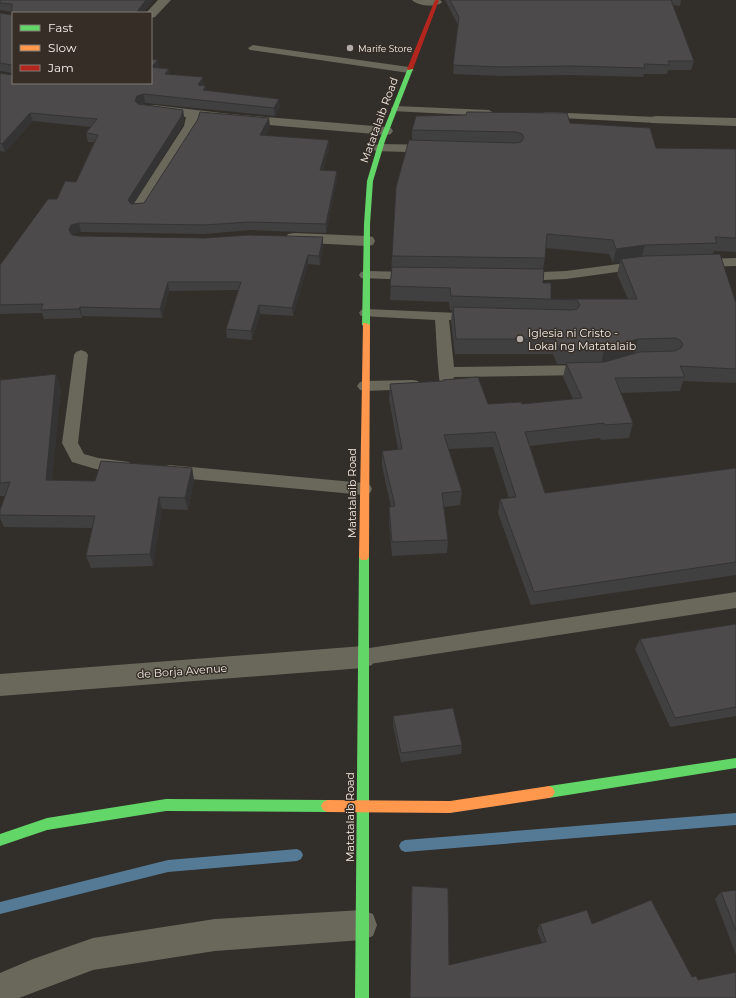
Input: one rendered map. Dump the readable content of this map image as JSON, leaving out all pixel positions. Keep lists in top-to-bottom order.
{
  "streets": {
    "main road": ["Matatalaib Road"],
    "street": ["de Borja Avenue"]
  },
  "crossings": [
    ["Matatalaib Road", "de Borja Avenue"]
  ],
  "places": ["Marife Store", "Iglesia ni Cristo - Lokal ng Matatalaib"],
  "legend": ["Fast", "Slow", "Jam"]
}
